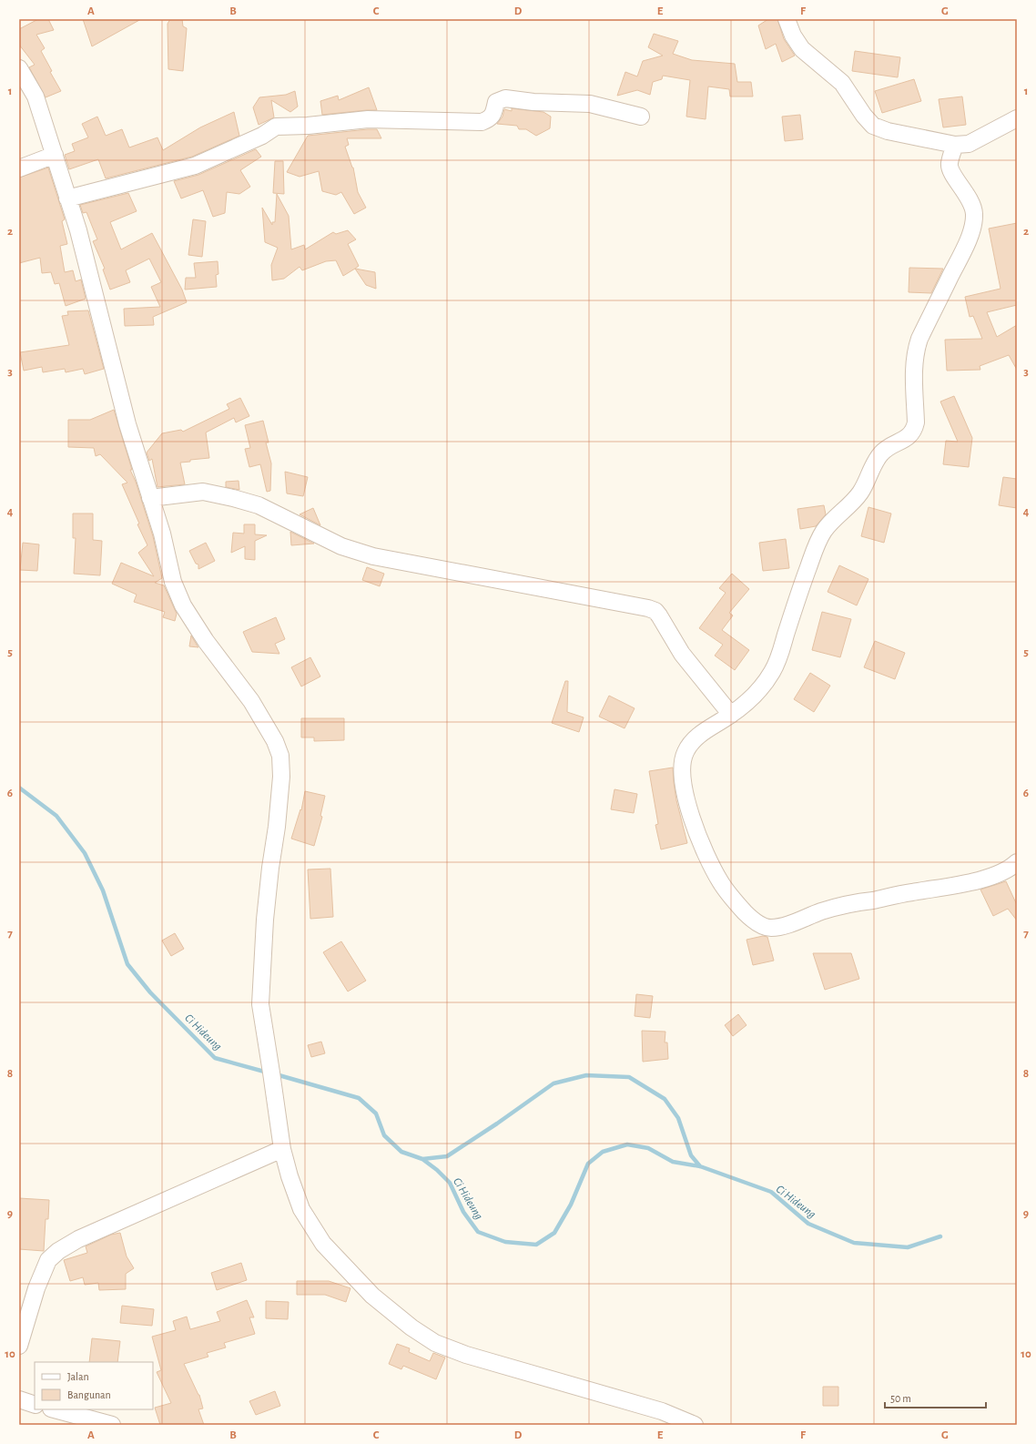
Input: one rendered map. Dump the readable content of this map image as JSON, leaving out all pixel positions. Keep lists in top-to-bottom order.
{
  "water": ["Ci Hideung"],
  "legend": ["Jalan", "Bangunan"],
  "scale_bar": "50 m",
  "grid": {
    "columns": [
      "A",
      "B",
      "C",
      "D",
      "E",
      "F",
      "G"
    ],
    "rows": [
      "1",
      "2",
      "3",
      "4",
      "5",
      "6",
      "7",
      "8",
      "9",
      "10"
    ]
  }
}
